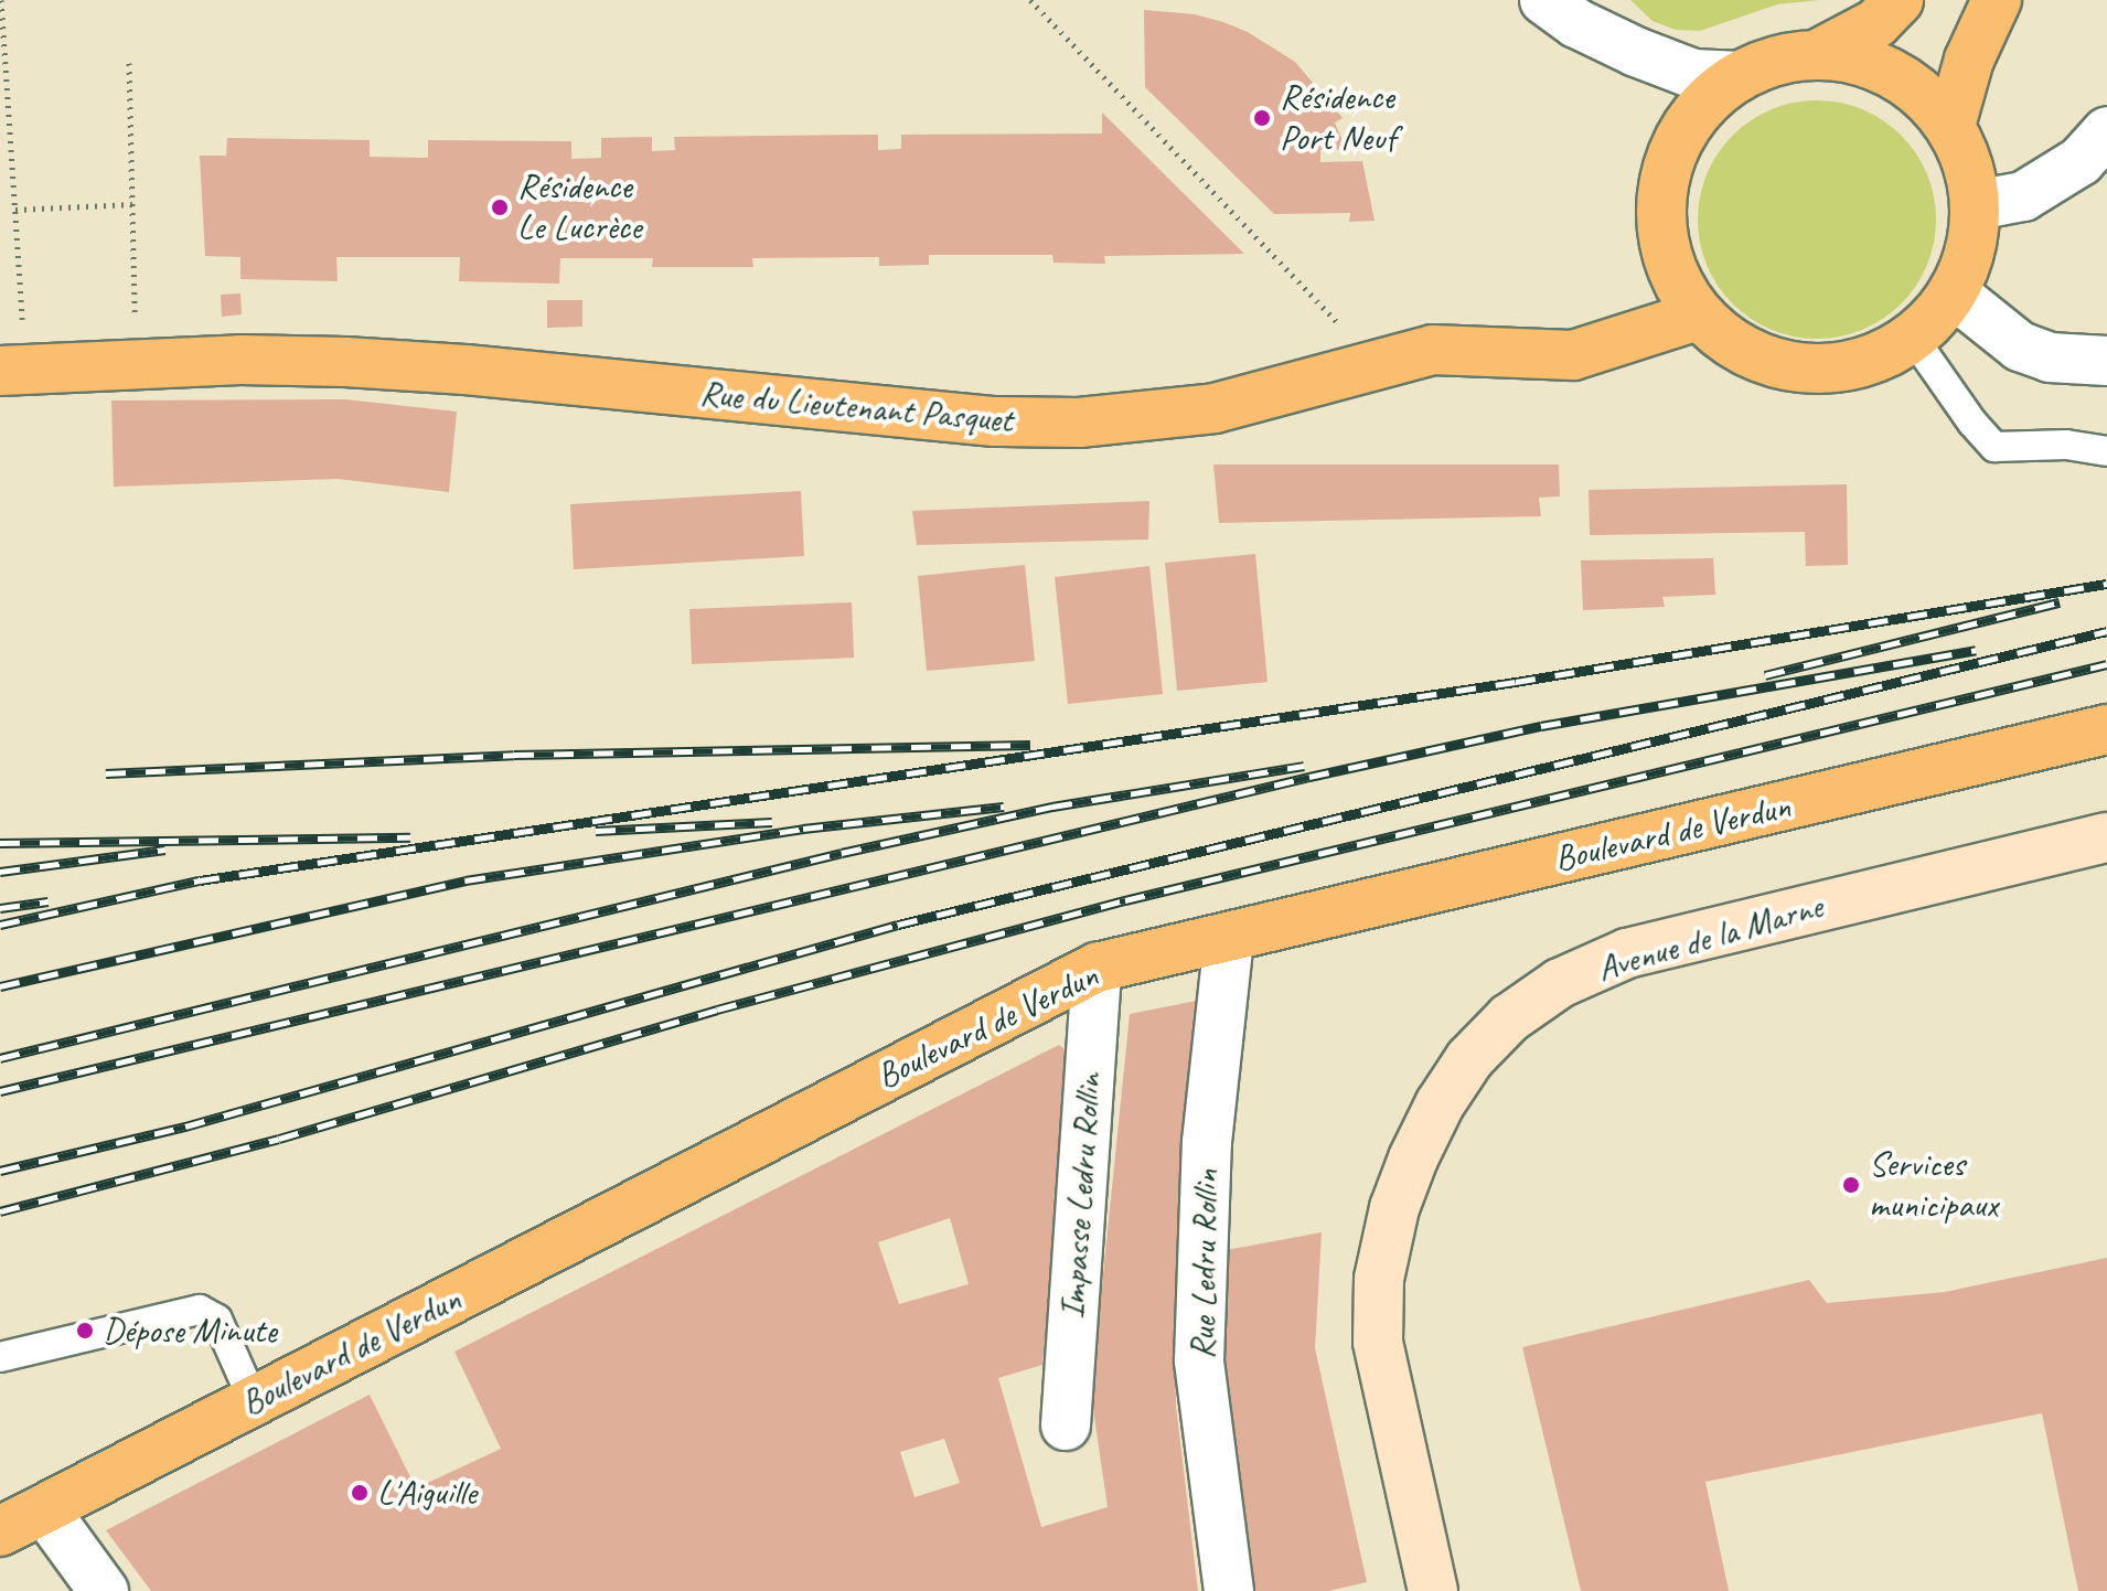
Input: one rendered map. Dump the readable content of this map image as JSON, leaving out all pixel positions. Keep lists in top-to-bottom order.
{
  "streets": {
    "main road": ["Rue du Lieutenant Pasquet", "Boulevard de Verdun", "Avenue de la Marne"],
    "street": ["Impasse Ledru Rollin", "Rue Ledru Rollin"]
  },
  "crossings": [
    ["Boulevard de Verdun", "Impasse Ledru Rollin"],
    ["Boulevard de Verdun", "Rue Ledru Rollin"]
  ],
  "places": [
    "Résidence Port Neuf",
    "Résidence Le Lucrèce",
    "Services municipaux",
    "Dépose Minute",
    "L'Aiguille"
  ]
}
